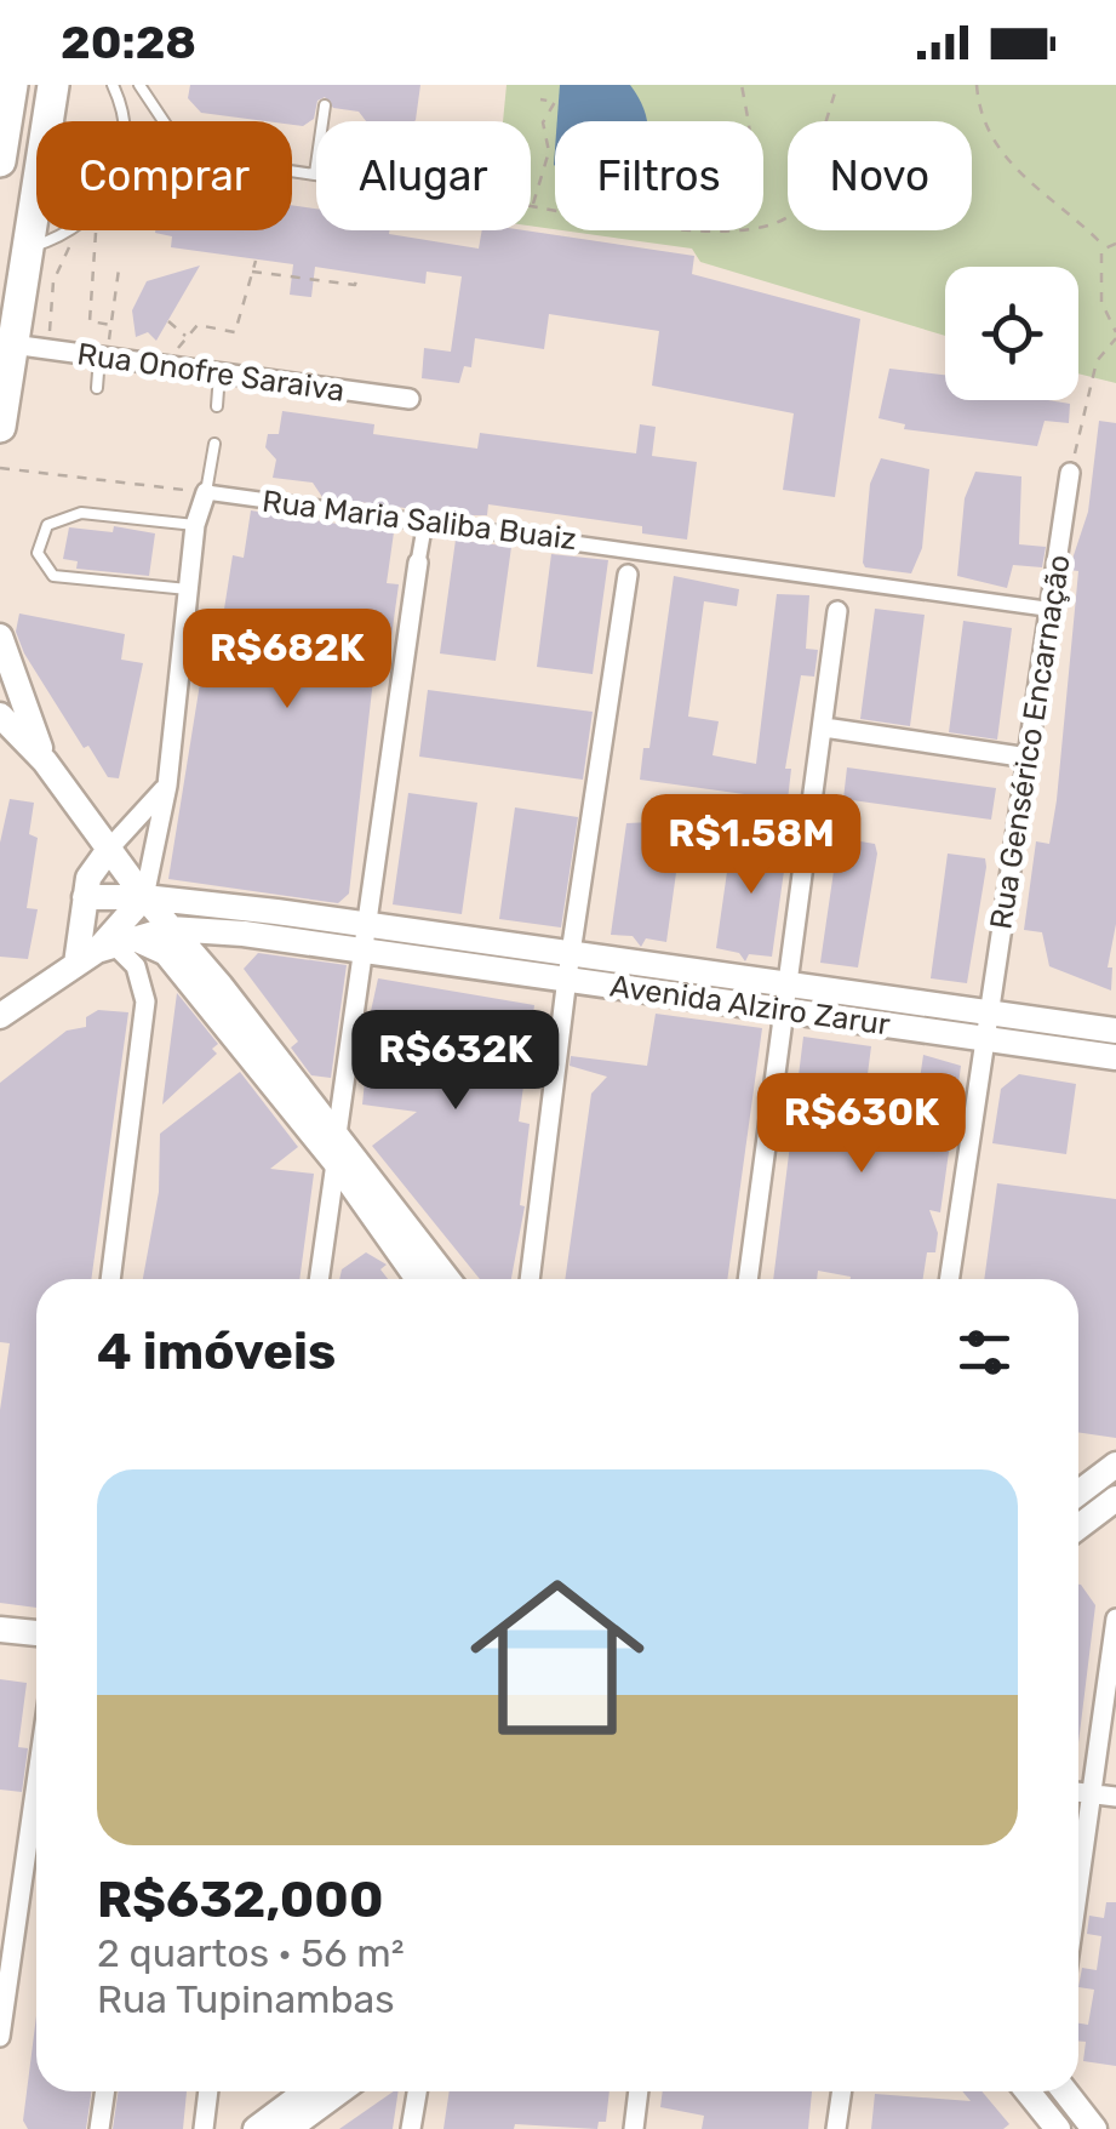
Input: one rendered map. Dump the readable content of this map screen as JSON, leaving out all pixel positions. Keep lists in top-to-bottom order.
{
  "streets": {
    "street": [
      "Rua Onofre Saraiva",
      "Rua Maria Saliba Buaiz",
      "Rua Gensérico Encarnação",
      "Avenida Alziro Zarur"
    ]
  },
  "crossings": [
    ["Rua Maria Saliba Buaiz", "Rua Gensérico Encarnação"],
    ["Rua Gensérico Encarnação", "Avenida Alziro Zarur"]
  ],
  "page": {
    "status": "20:28",
    "chip": [
      "Comprar",
      "Alugar",
      "Filtros",
      "Novo"
    ],
    "price": [
      "R$682K",
      "R$1.58M",
      "R$632K",
      "R$630K"
    ],
    "heading": "4 imóveis",
    "list": [
      {
        "name": "R$632,000",
        "note": "2 quartos · 56 m² · Rua Tupinambas"
      }
    ]
  }
}
